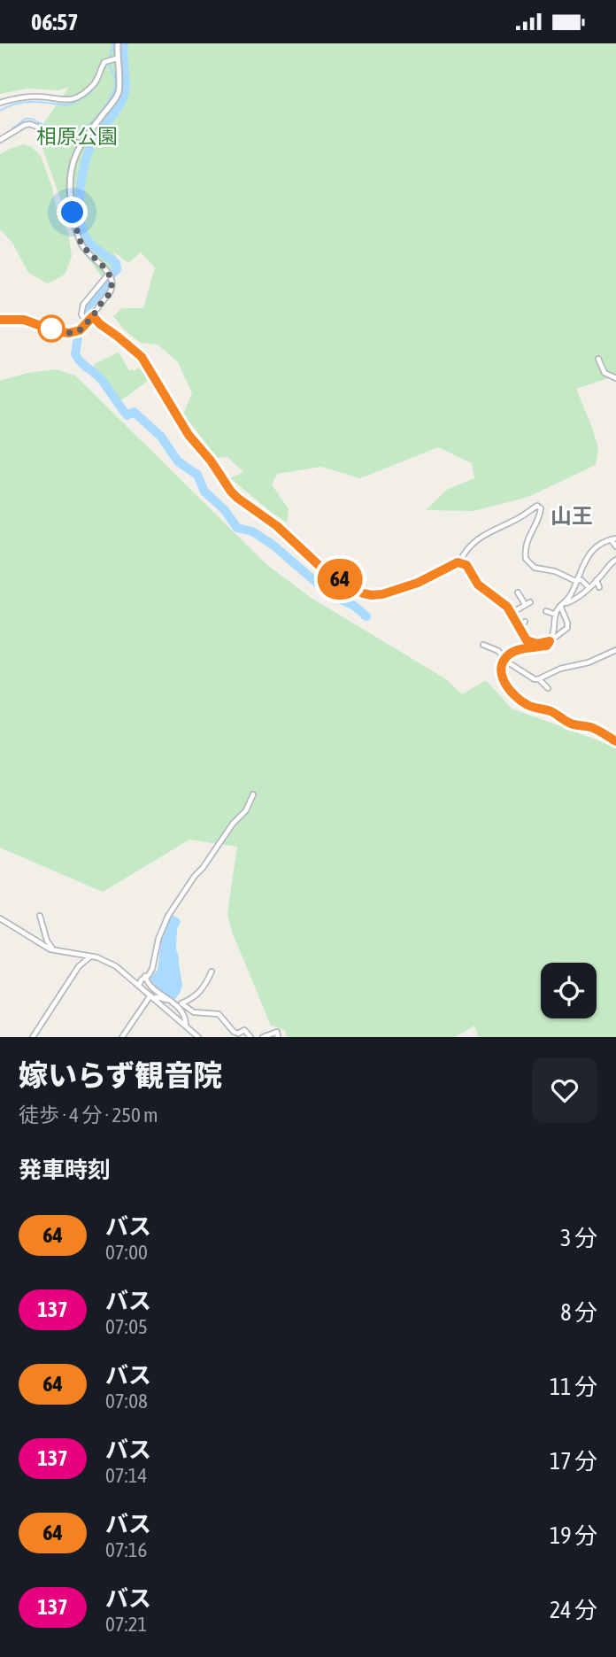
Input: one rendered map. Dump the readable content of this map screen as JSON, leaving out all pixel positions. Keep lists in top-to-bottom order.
{
  "districts": ["山王"],
  "parks": ["相原公園"],
  "lines": ["bus line 64"],
  "page": {
    "status": "06:57",
    "on_map": "64",
    "heading": [
      ["嫁いらず観音院", "徒歩 · 4 分 · 250 m"],
      "発車時刻"
    ],
    "list": [
      {
        "mark": "64",
        "name": "バス",
        "note": "07:00",
        "value": "3 分"
      },
      {
        "mark": "137",
        "name": "バス",
        "note": "07:05",
        "value": "8 分"
      },
      {
        "mark": "64",
        "name": "バス",
        "note": "07:08",
        "value": "11 分"
      },
      {
        "mark": "137",
        "name": "バス",
        "note": "07:14",
        "value": "17 分"
      },
      {
        "mark": "64",
        "name": "バス",
        "note": "07:16",
        "value": "19 分"
      },
      {
        "mark": "137",
        "name": "バス",
        "note": "07:21",
        "value": "24 分"
      }
    ]
  }
}
